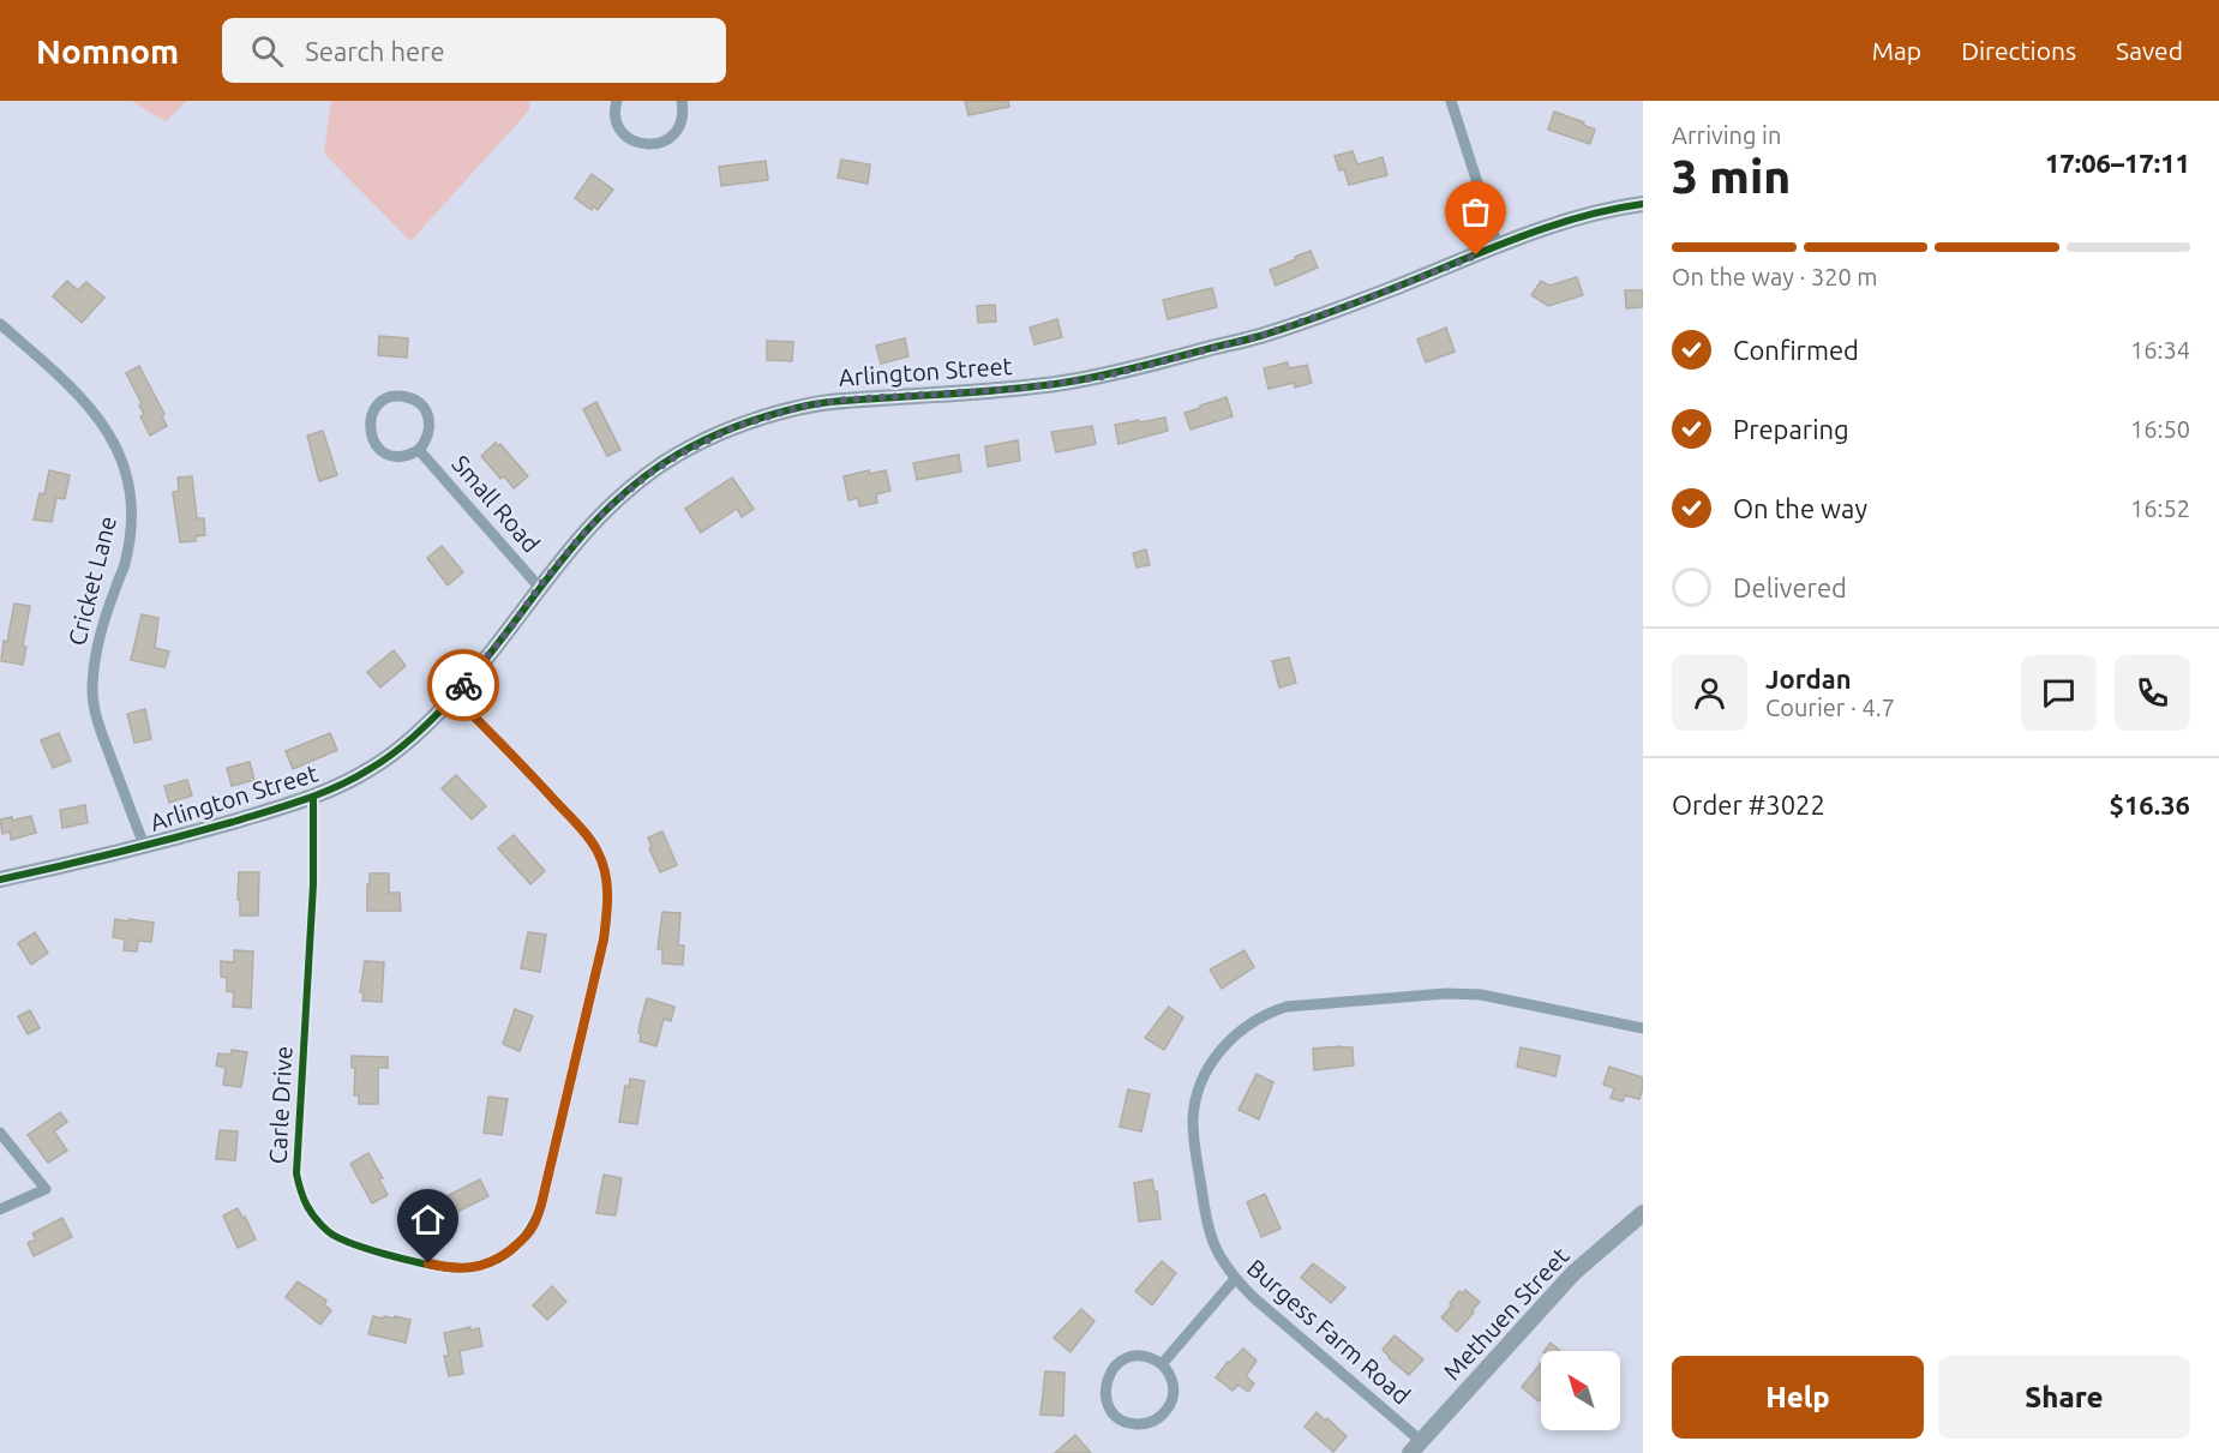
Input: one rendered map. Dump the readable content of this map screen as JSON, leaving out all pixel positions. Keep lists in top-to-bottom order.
{
  "streets": {
    "street": [
      "Arlington Street",
      "Small Road",
      "Cricket Lane",
      "Carle Drive",
      "Methuen Street",
      "Burgess Farm Road"
    ]
  },
  "crossings": [
    ["Arlington Street", "Small Road"],
    ["Arlington Street", "Cricket Lane"],
    ["Arlington Street", "Carle Drive"],
    ["Methuen Street", "Burgess Farm Road"]
  ],
  "north": "top left",
  "page": {
    "header": "Nomnom",
    "search": "Search here",
    "nav": ["Map", "Directions", "Saved"],
    "heading": ["3 min", "Arriving in", "17:06–17:11"],
    "panel": [
      "Jordan",
      "Courier · 4.7",
      "Order #3022",
      "$16.36"
    ],
    "bar": "On the way · 320 m",
    "list": [
      ["Confirmed", "16:34"],
      ["Preparing", "16:50"],
      ["On the way", "16:52"],
      "Delivered"
    ],
    "buttons": ["Help", "Share"]
  }
}
